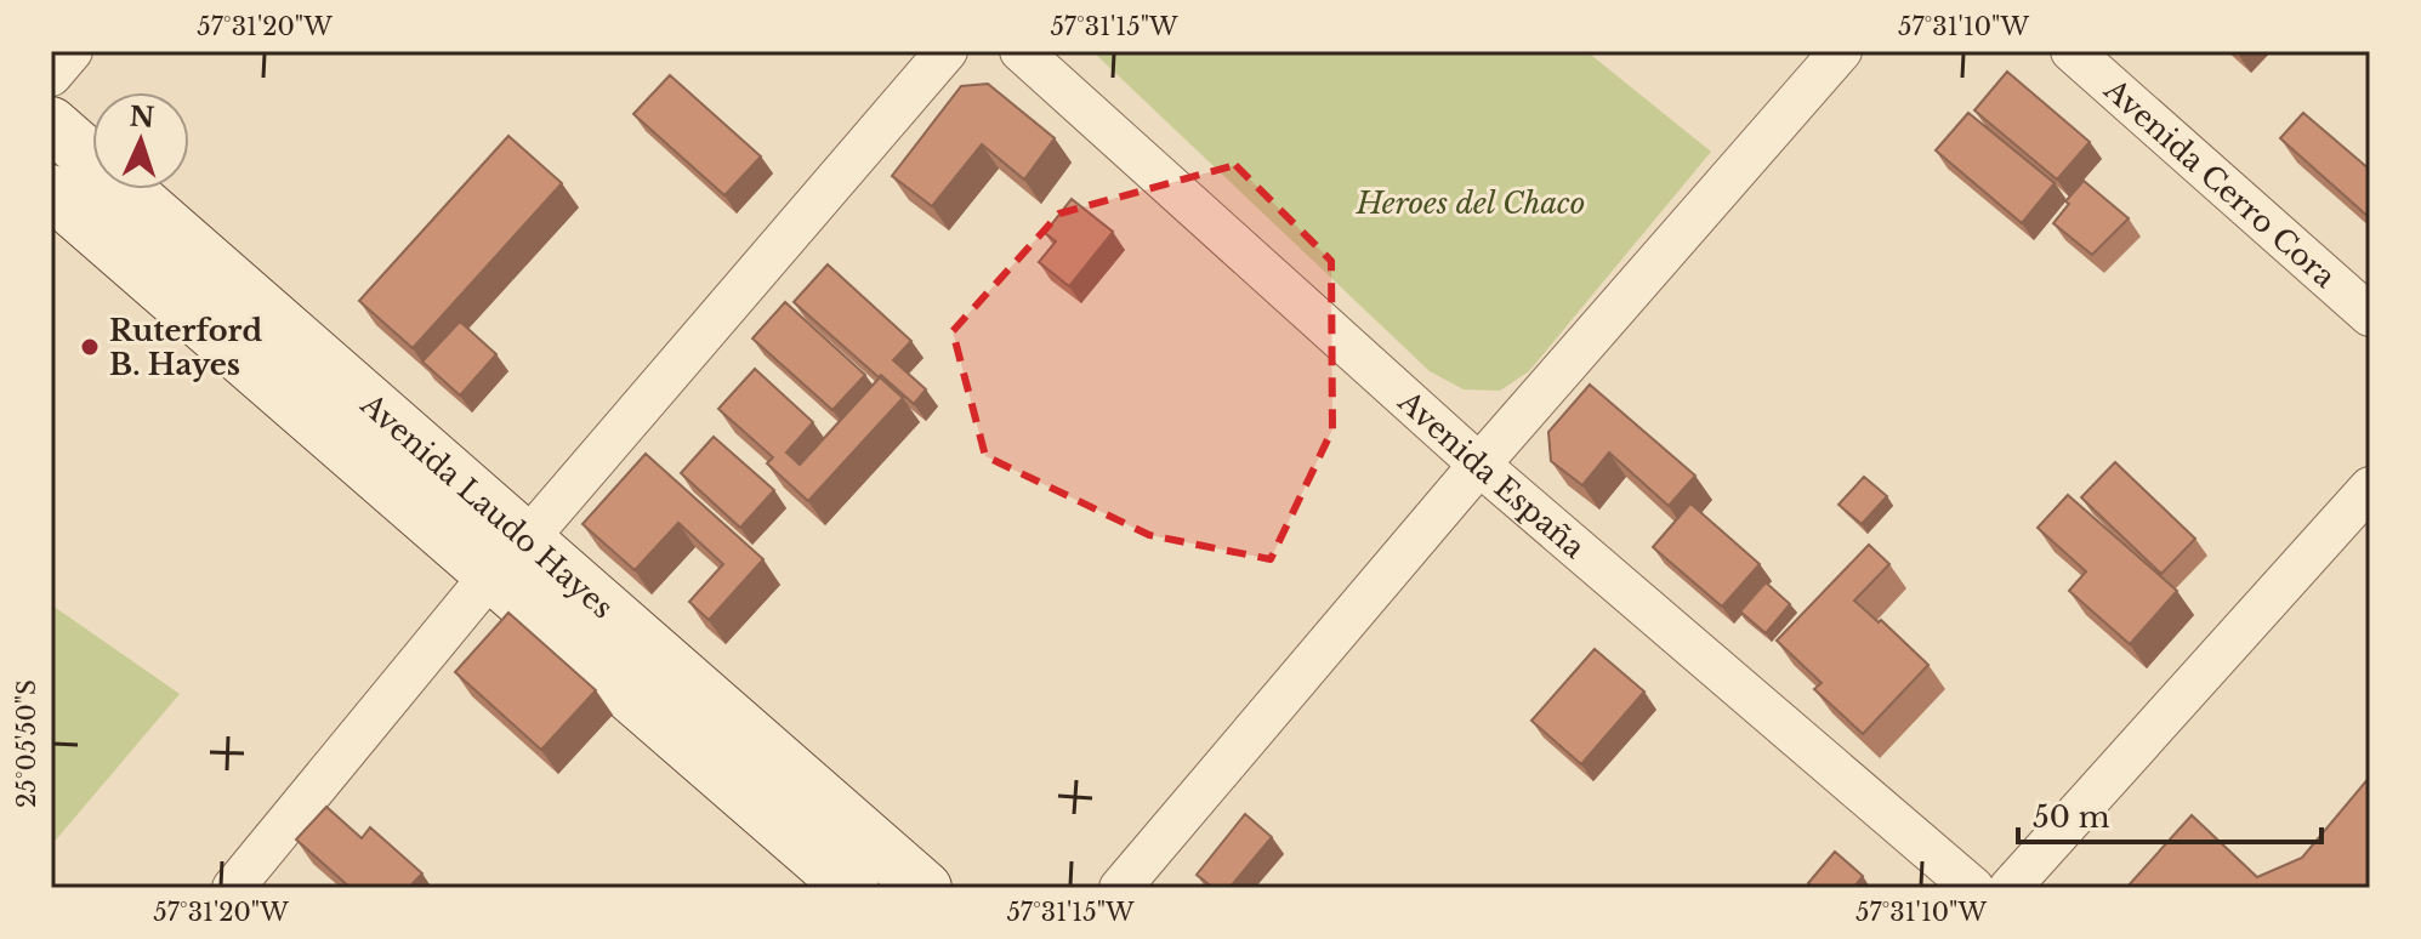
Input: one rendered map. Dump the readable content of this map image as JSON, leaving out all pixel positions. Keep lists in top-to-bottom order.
{
  "streets": {
    "street": ["Avenida Cerro Cora", "Avenida España", "Avenida Laudo Hayes"]
  },
  "parks": ["Heroes del Chaco"],
  "places": ["Ruterford B. Hayes"],
  "scale_bar": "50 m",
  "north": "top",
  "coordinates": [
    "57°31'20\"W",
    "57°31'15\"W",
    "57°31'10\"W",
    "25°05'50\"S"
  ]
}
